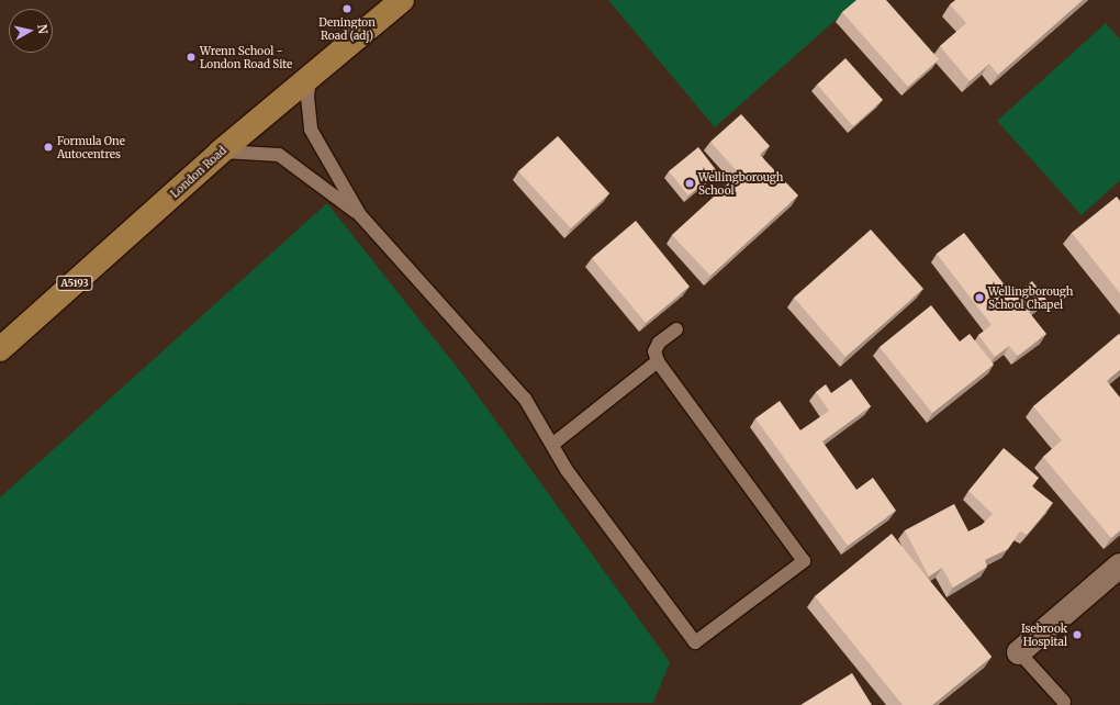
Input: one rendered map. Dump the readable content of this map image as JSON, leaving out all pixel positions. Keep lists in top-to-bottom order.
{
  "streets": {
    "main road": ["London Road", "A5193"]
  },
  "places": [
    "Denington Road (adj)",
    "Wrenn School - London Road Site",
    "Formula One Autocentres",
    "Wellingborough School",
    "Wellingborough School Chapel",
    "Isebrook Hospital"
  ],
  "north": "right"
}
